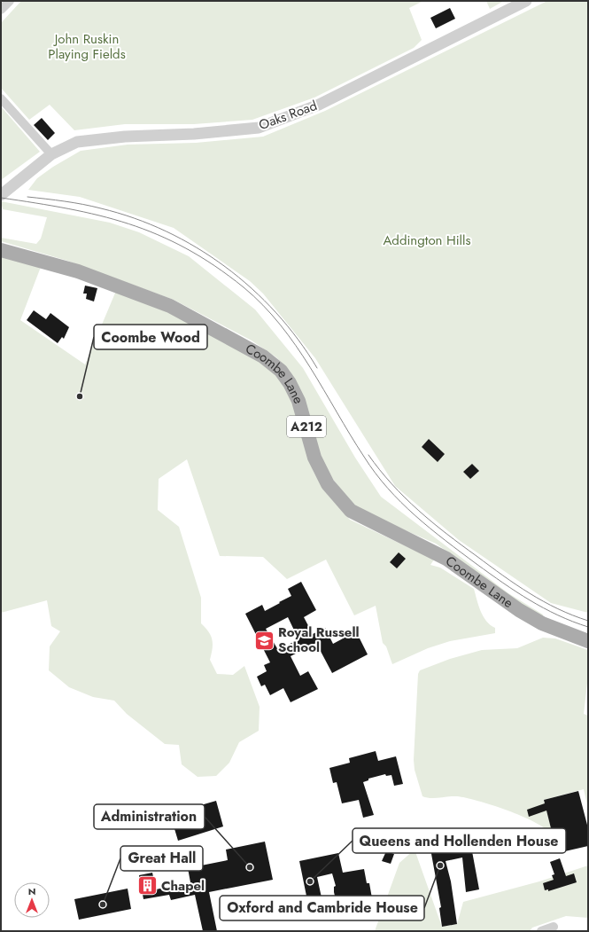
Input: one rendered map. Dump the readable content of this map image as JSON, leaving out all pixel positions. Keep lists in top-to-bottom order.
{
  "streets": {
    "main road": ["Coombe Lane", "A212"],
    "street": ["Oaks Road"]
  },
  "parks": ["John Ruskin Playing Fields", "Addington Hills"],
  "places": {
    "other": [
      "Coombe Wood",
      "Oxford and Cambride House",
      "Administration",
      "Queens and Hollenden House",
      "Great Hall"
    ],
    "school or university": ["Royal Russell School"],
    "building": ["Chapel"]
  },
  "north": "top"
}
